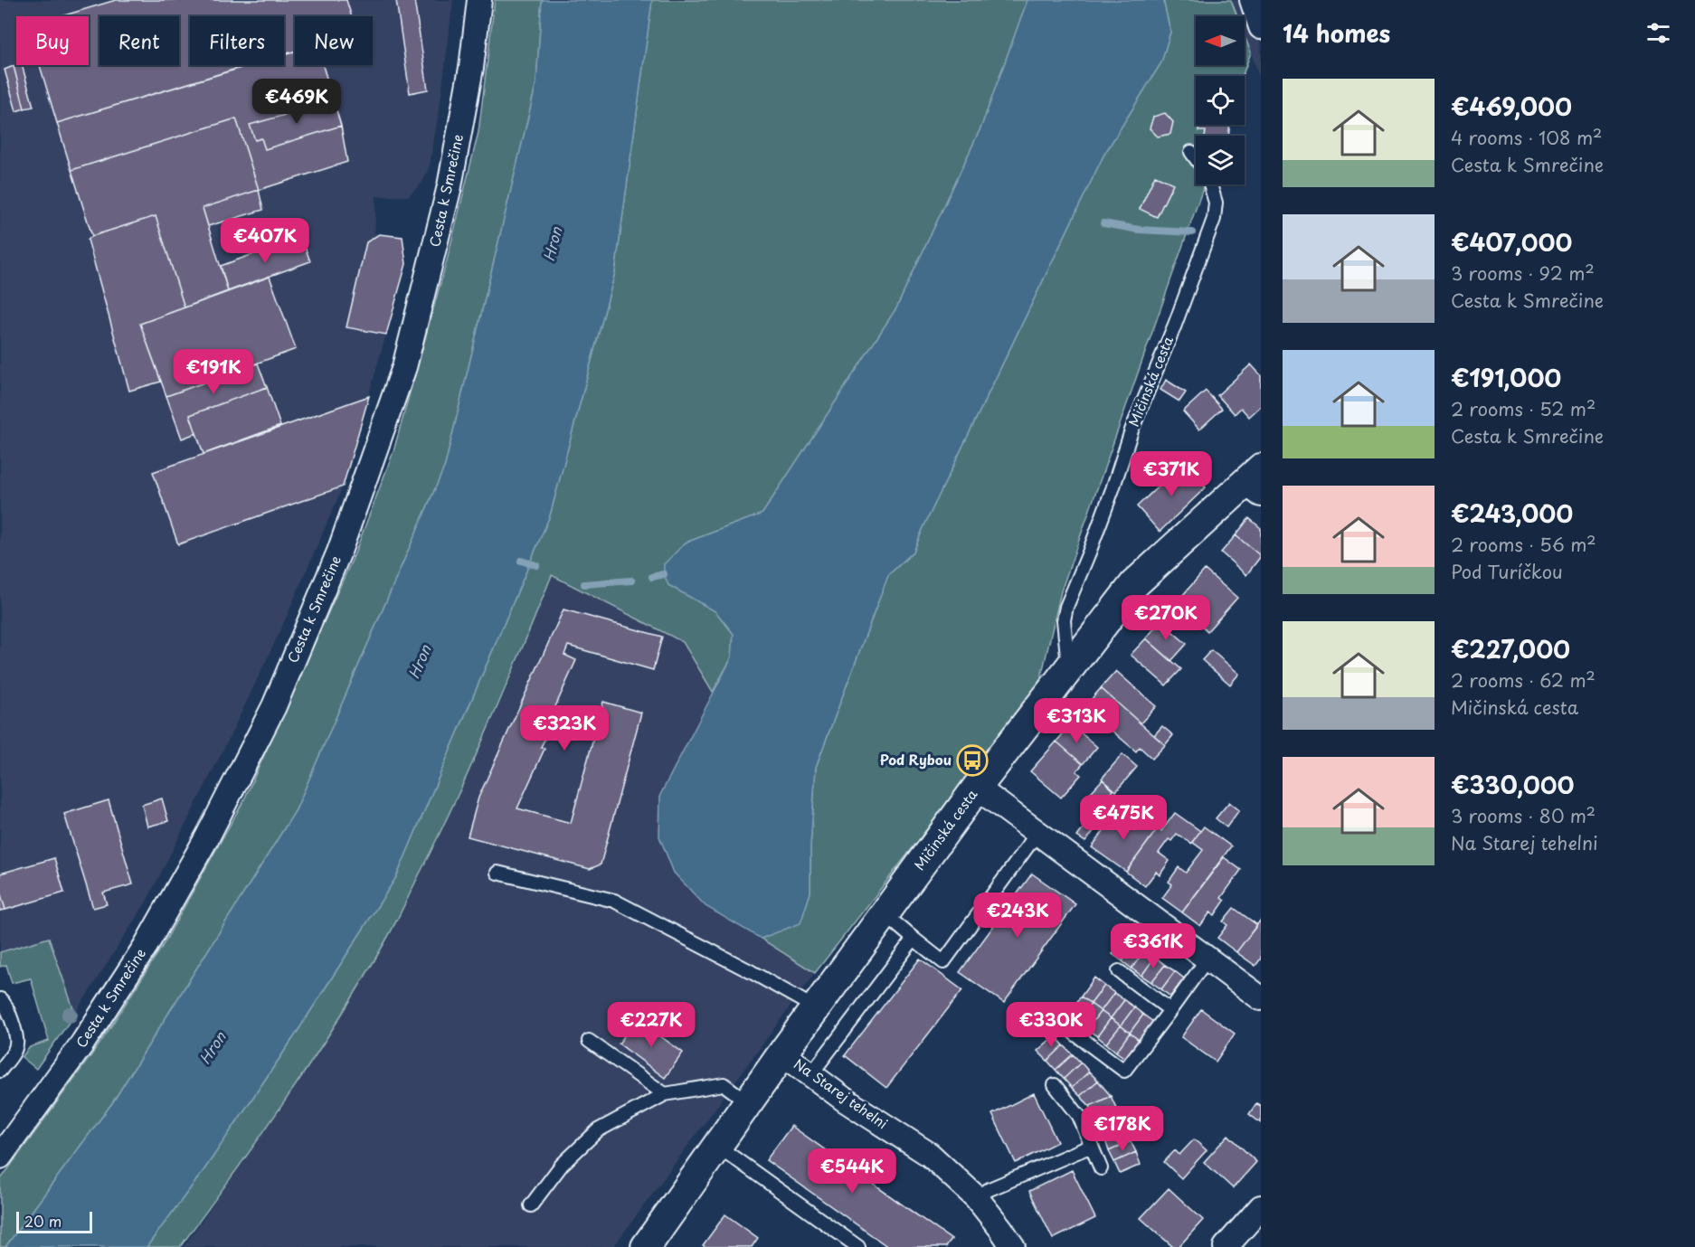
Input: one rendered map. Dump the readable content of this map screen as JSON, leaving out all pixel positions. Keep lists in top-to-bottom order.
{
  "streets": {
    "street": ["Cesta k Smrečine", "Mičinská cesta", "Na Starej tehelni"]
  },
  "crossings": [
    ["Mičinská cesta", "Na Starej tehelni"]
  ],
  "water": ["Hron"],
  "places": {
    "bus stop": ["Pod Rybou"]
  },
  "scale_bar": "20 m",
  "north": "left",
  "page": {
    "heading": "14 homes",
    "chip": [
      "Buy",
      "Rent",
      "Filters",
      "New"
    ],
    "list": [
      {
        "name": "€469,000",
        "note": "4 rooms · 108 m² · Cesta k Smrečine"
      },
      {
        "name": "€407,000",
        "note": "3 rooms · 92 m² · Cesta k Smrečine"
      },
      {
        "name": "€191,000",
        "note": "2 rooms · 52 m² · Cesta k Smrečine"
      },
      {
        "name": "€243,000",
        "note": "2 rooms · 56 m² · Pod Turíčkou"
      },
      {
        "name": "€227,000",
        "note": "2 rooms · 62 m² · Mičinská cesta"
      },
      {
        "name": "€330,000",
        "note": "3 rooms · 80 m² · Na Starej tehelni"
      }
    ],
    "price": [
      "€469K",
      "€407K",
      "€191K",
      "€371K",
      "€270K",
      "€313K",
      "€323K",
      "€475K",
      "€243K",
      "€361K",
      "€227K",
      "€330K",
      "€178K",
      "€544K"
    ],
    "scale": "20 m"
  }
}
